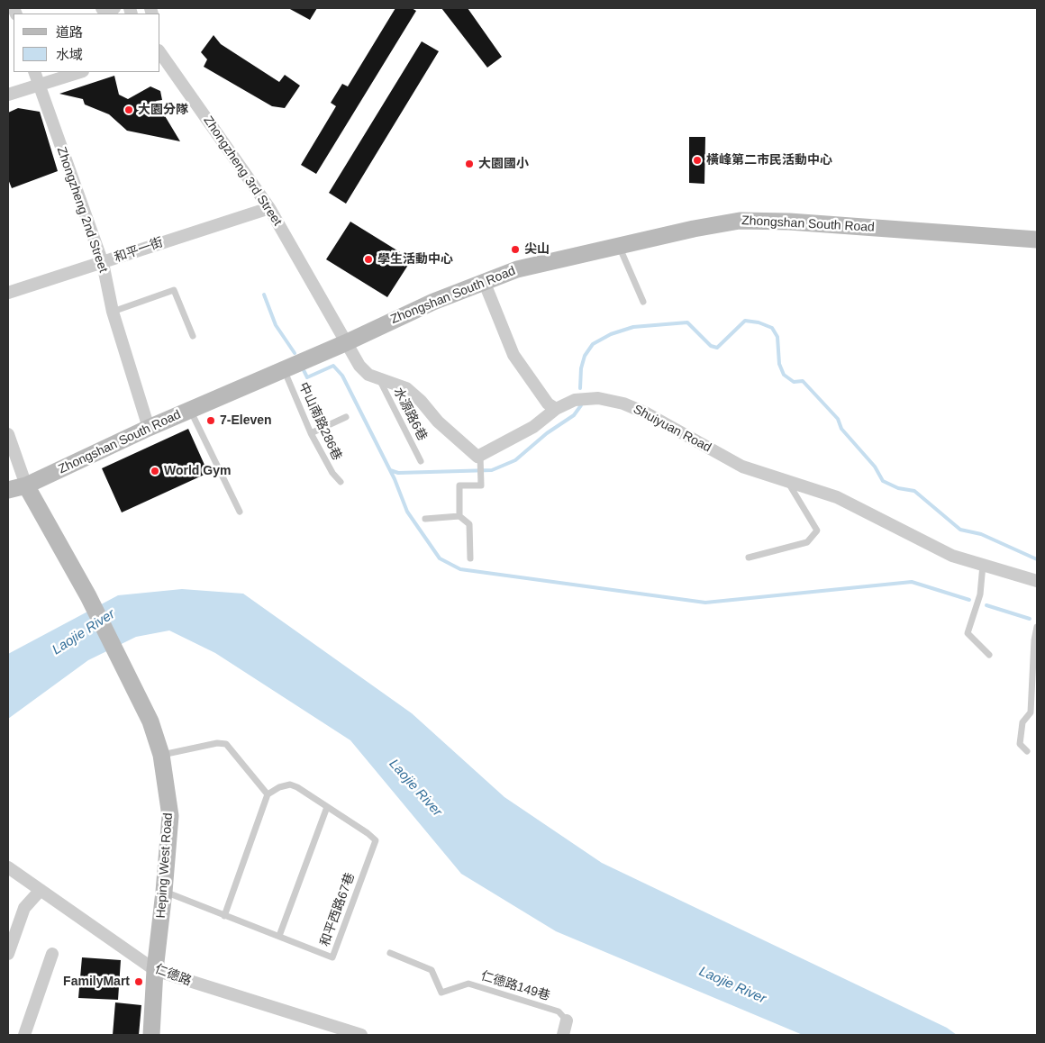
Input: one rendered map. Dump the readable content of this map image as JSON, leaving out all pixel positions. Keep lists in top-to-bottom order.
{
  "streets": {
    "main road": ["Zhongshan South Road", "Heping West Road"],
    "street": [
      "Zhongzheng 3rd Street",
      "Zhongzheng 2nd Street",
      "和平一街",
      "Shuiyuan Road",
      "仁德路"
    ],
    "lane": [
      "水源路6巷",
      "中山南路286巷",
      "和平西路67巷",
      "仁德路149巷"
    ]
  },
  "crossings": [
    ["Zhongzheng 3rd Street", "Zhongshan South Road"],
    ["Zhongzheng 3rd Street", "和平一街"],
    ["Zhongzheng 2nd Street", "Zhongshan South Road"],
    ["Zhongzheng 2nd Street", "和平一街"],
    ["Zhongshan South Road", "中山南路286巷"],
    ["Zhongshan South Road", "Heping West Road"],
    ["Heping West Road", "和平西路67巷"],
    ["Heping West Road", "仁德路"]
  ],
  "water": ["Laojie River"],
  "places": [
    "大園分隊",
    "橫峰第二市民活動中心",
    "大園國小",
    "尖山",
    "學生活動中心",
    "7-Eleven",
    "World Gym",
    "FamilyMart"
  ],
  "legend": ["道路", "水域"]
}
